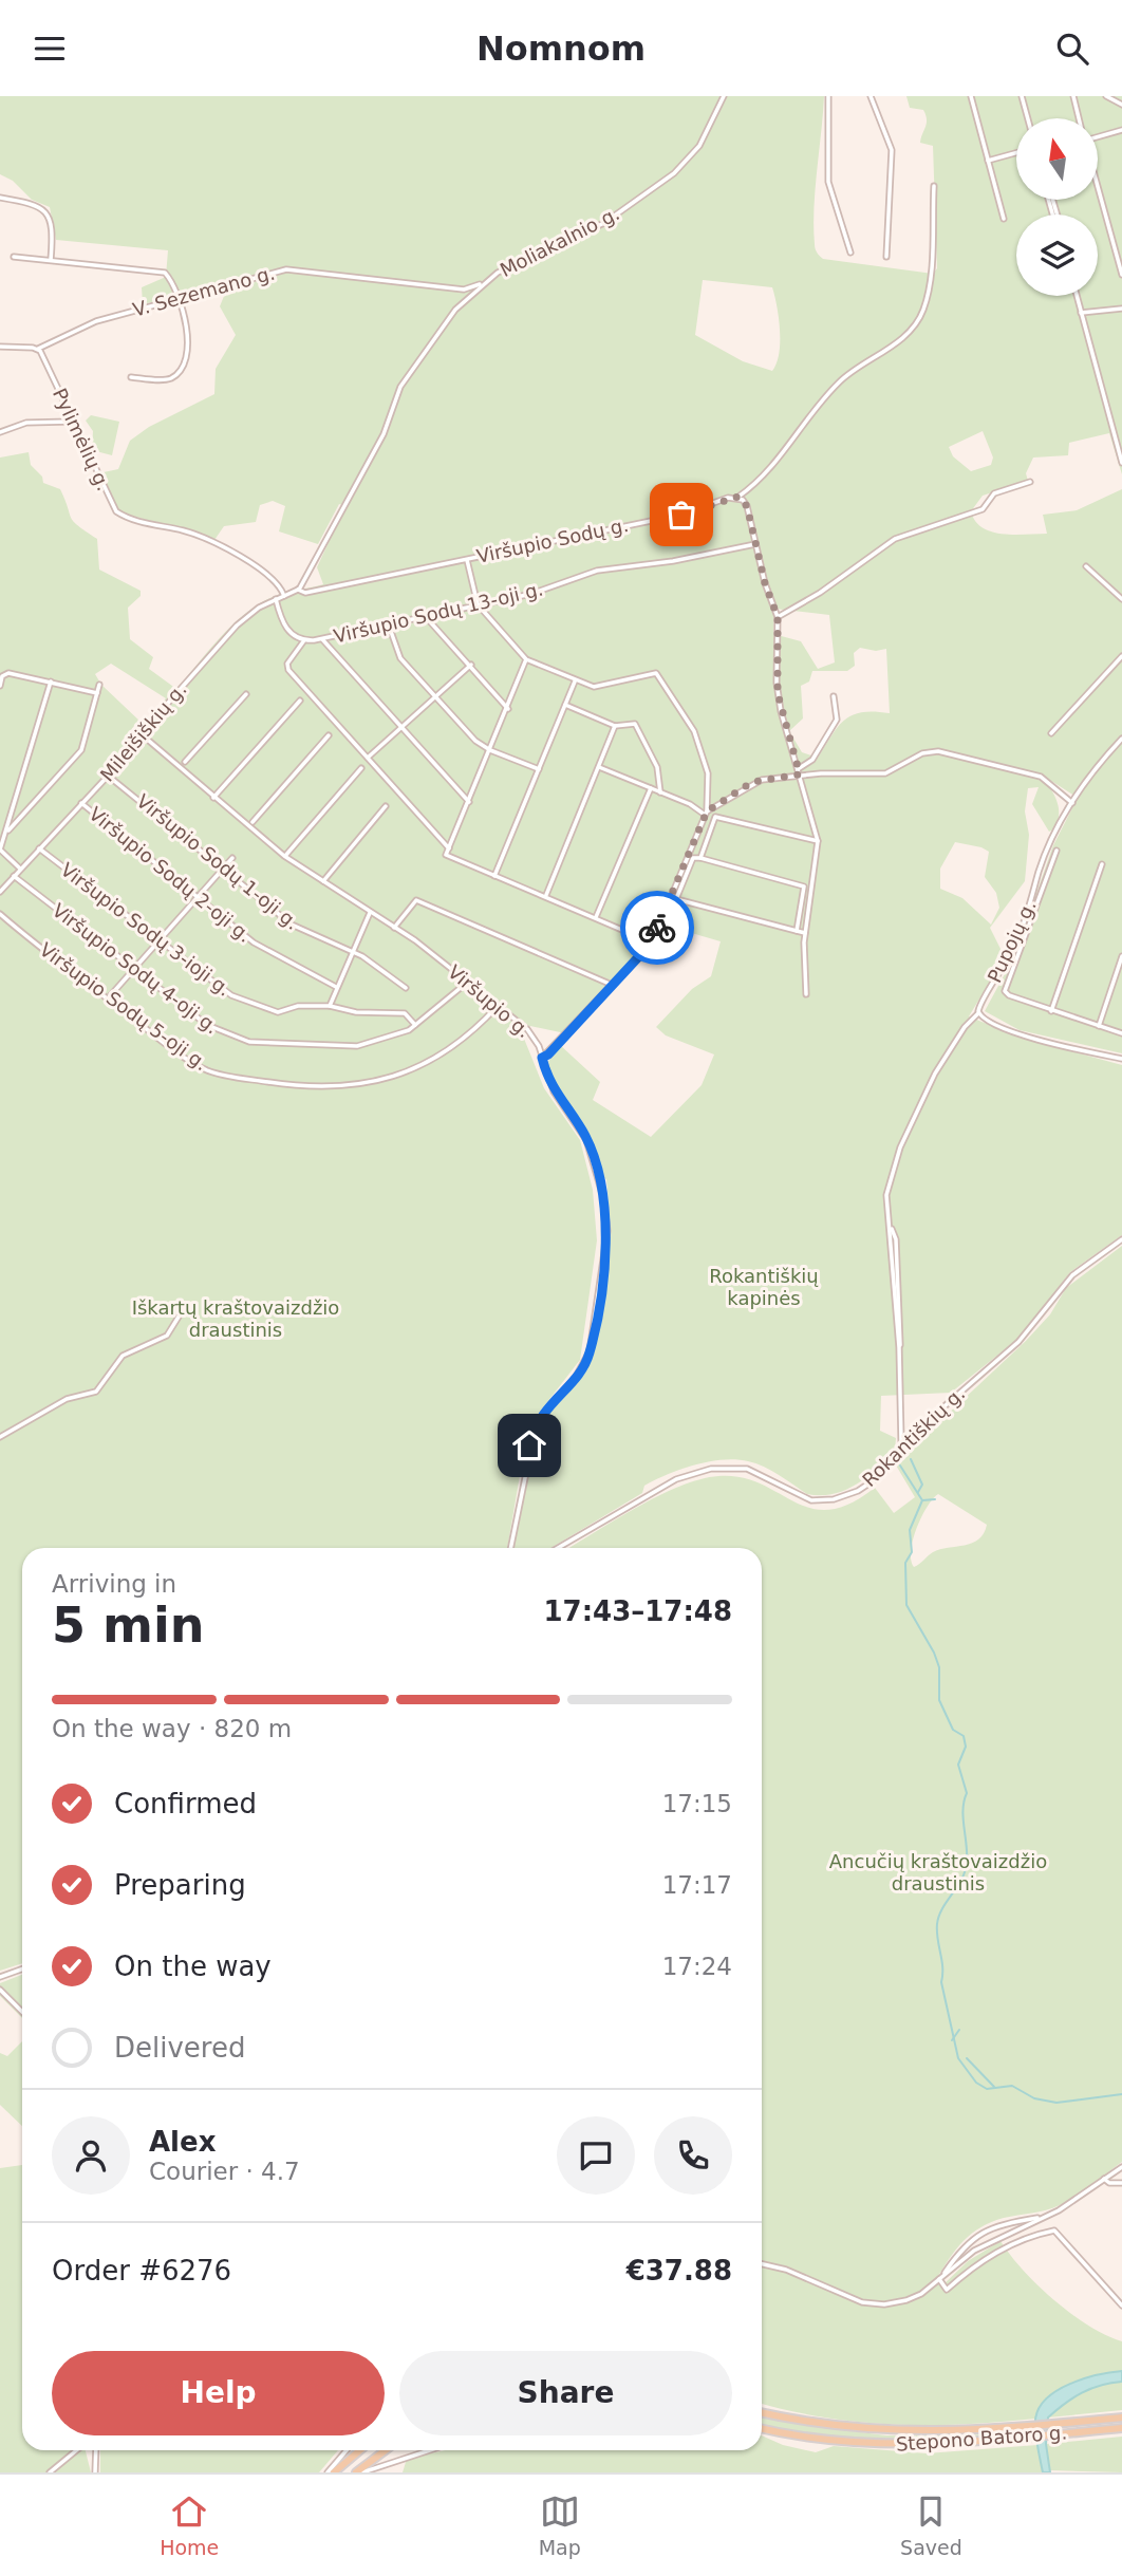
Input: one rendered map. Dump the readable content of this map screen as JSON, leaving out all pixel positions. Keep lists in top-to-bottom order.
{
  "streets": {
    "main road": ["Stepono Batoro g."],
    "street": [
      "Moliakalnio g.",
      "V. Sezemano g.",
      "Pylimėlių g.",
      "Viršupio Sodų g.",
      "Viršupio Sodų 13-oji g.",
      "Mileišiškių g.",
      "Viršupio Sodų 1-oji g.",
      "Viršupio Sodų 2-oji g.",
      "Viršupio Sodų 3-ioji g.",
      "Pupojų g.",
      "Viršupio Sodų 4-oji g.",
      "Viršupio g.",
      "Viršupio Sodų 5-oji g.",
      "Rokantiškių g."
    ]
  },
  "crossings": [
    ["Moliakalnio g.", "V. Sezemano g."],
    ["Moliakalnio g.", "Viršupio Sodų g."],
    ["Moliakalnio g.", "Mileišiškių g."],
    ["V. Sezemano g.", "Pylimėlių g."],
    ["Pylimėlių g.", "Mileišiškių g."],
    ["Viršupio Sodų g.", "Mileišiškių g."],
    ["Mileišiškių g.", "Viršupio Sodų 1-oji g."],
    ["Mileišiškių g.", "Viršupio Sodų 2-oji g."],
    ["Mileišiškių g.", "Viršupio Sodų 3-ioji g."],
    ["Mileišiškių g.", "Viršupio Sodų 4-oji g."],
    ["Mileišiškių g.", "Viršupio g."],
    ["Viršupio Sodų 3-ioji g.", "Viršupio Sodų 4-oji g."],
    ["Pupojų g.", "Rokantiškių g."],
    ["Viršupio Sodų 4-oji g.", "Viršupio g."],
    ["Viršupio g.", "Viršupio Sodų 5-oji g."]
  ],
  "parks": ["Rokantiškių kapinės", "Iškartų kraštovaizdžio draustinis", "Ancučių kraštovaizdžio draustinis"],
  "north": "top",
  "page": {
    "header": "Nomnom",
    "heading": ["5 min", "Arriving in", "17:43–17:48"],
    "panel": [
      "Alex",
      "Courier · 4.7",
      "Order #6276",
      "€37.88"
    ],
    "bar": "On the way · 820 m",
    "list": [
      ["Confirmed", "17:15"],
      ["Preparing", "17:17"],
      ["On the way", "17:24"],
      "Delivered"
    ],
    "buttons": ["Help", "Share"],
    "tabs": ["Home", "Map", "Saved"]
  }
}
